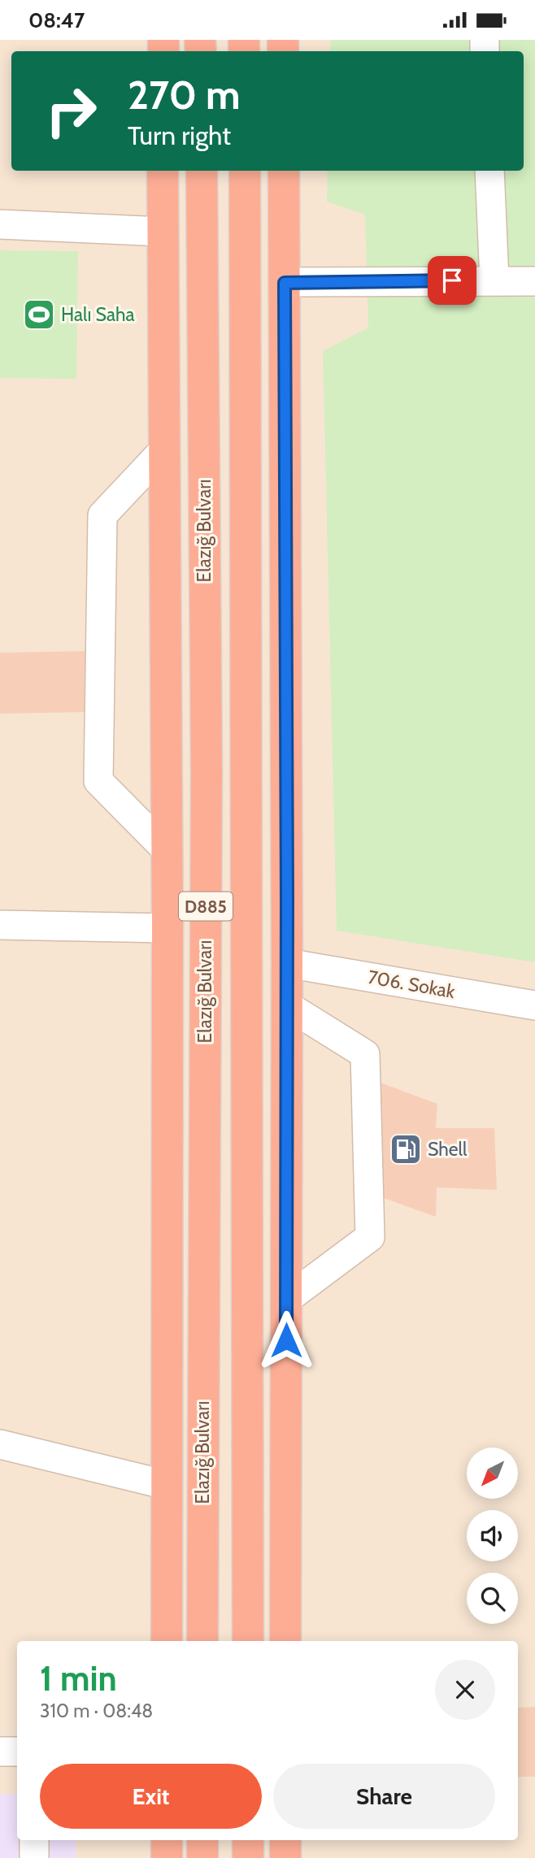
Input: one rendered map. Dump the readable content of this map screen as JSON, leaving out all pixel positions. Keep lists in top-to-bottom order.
{
  "streets": {
    "highway": ["Elazığ Bulvarı", "D885"],
    "street": ["706. Sokak"]
  },
  "places": {
    "sports": ["Halı Saha"],
    "fuel station": ["Shell"]
  },
  "north": "bottom left",
  "page": {
    "status": "08:47",
    "turn": ["270 m", "Turn right"],
    "heading": ["1 min", "310 m · 08:48"],
    "buttons": ["Exit", "Share"]
  }
}
